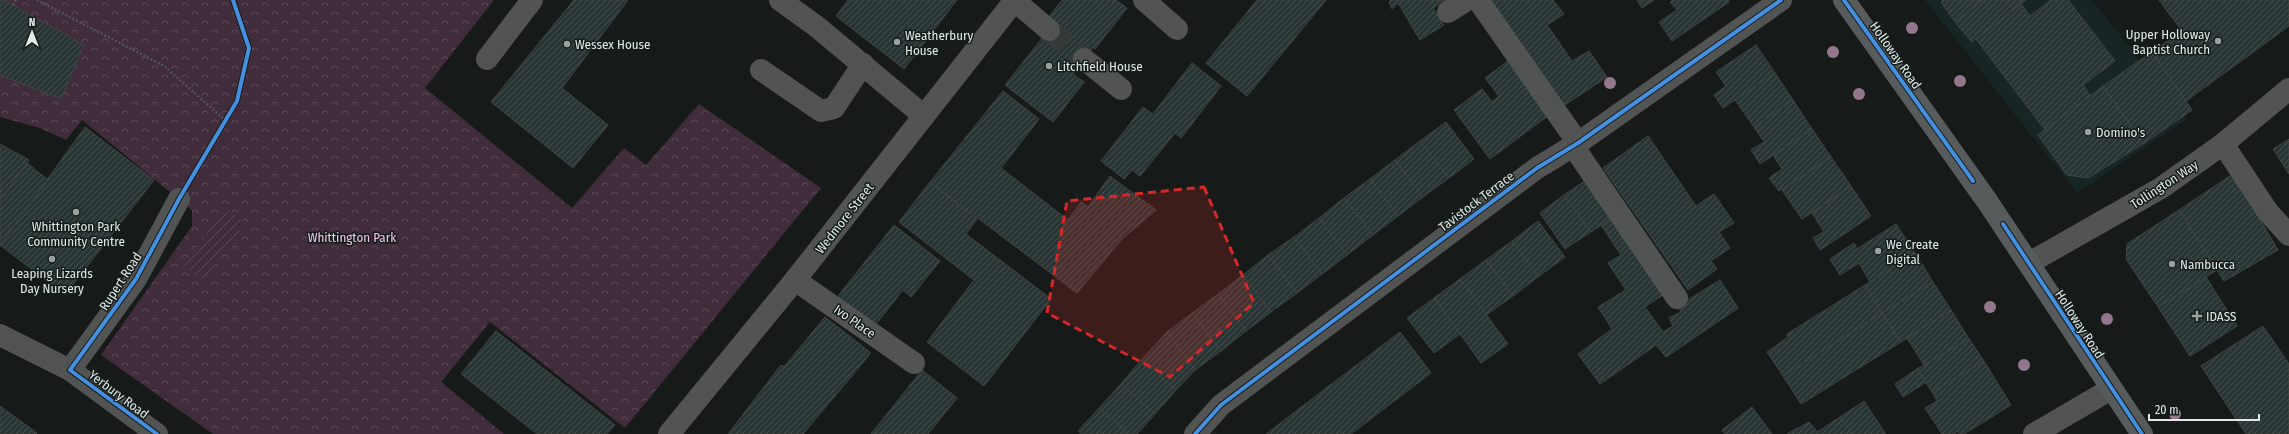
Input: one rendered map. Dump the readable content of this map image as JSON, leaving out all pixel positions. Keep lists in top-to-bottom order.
{
  "streets": {
    "highway": ["Holloway Road"],
    "street": [
      "Tollington Way",
      "Tavistock Terrace",
      "Wedmore Street",
      "Rupert Road",
      "Ivo Place",
      "Yerbury Road"
    ]
  },
  "crossings": [
    ["Holloway Road", "Tollington Way"],
    ["Wedmore Street", "Ivo Place"],
    ["Rupert Road", "Yerbury Road"]
  ],
  "parks": ["Whittington Park"],
  "places": {
    "other": [
      "Upper Holloway Baptist Church",
      "Weatherbury House",
      "Wessex House",
      "Litchfield House",
      "Domino's",
      "Whittington Park Community Centre",
      "We Create Digital",
      "Leaping Lizards Day Nursery",
      "Nambucca"
    ],
    "health": ["IDASS"]
  },
  "scale_bar": "20 m",
  "north": "top"
}
